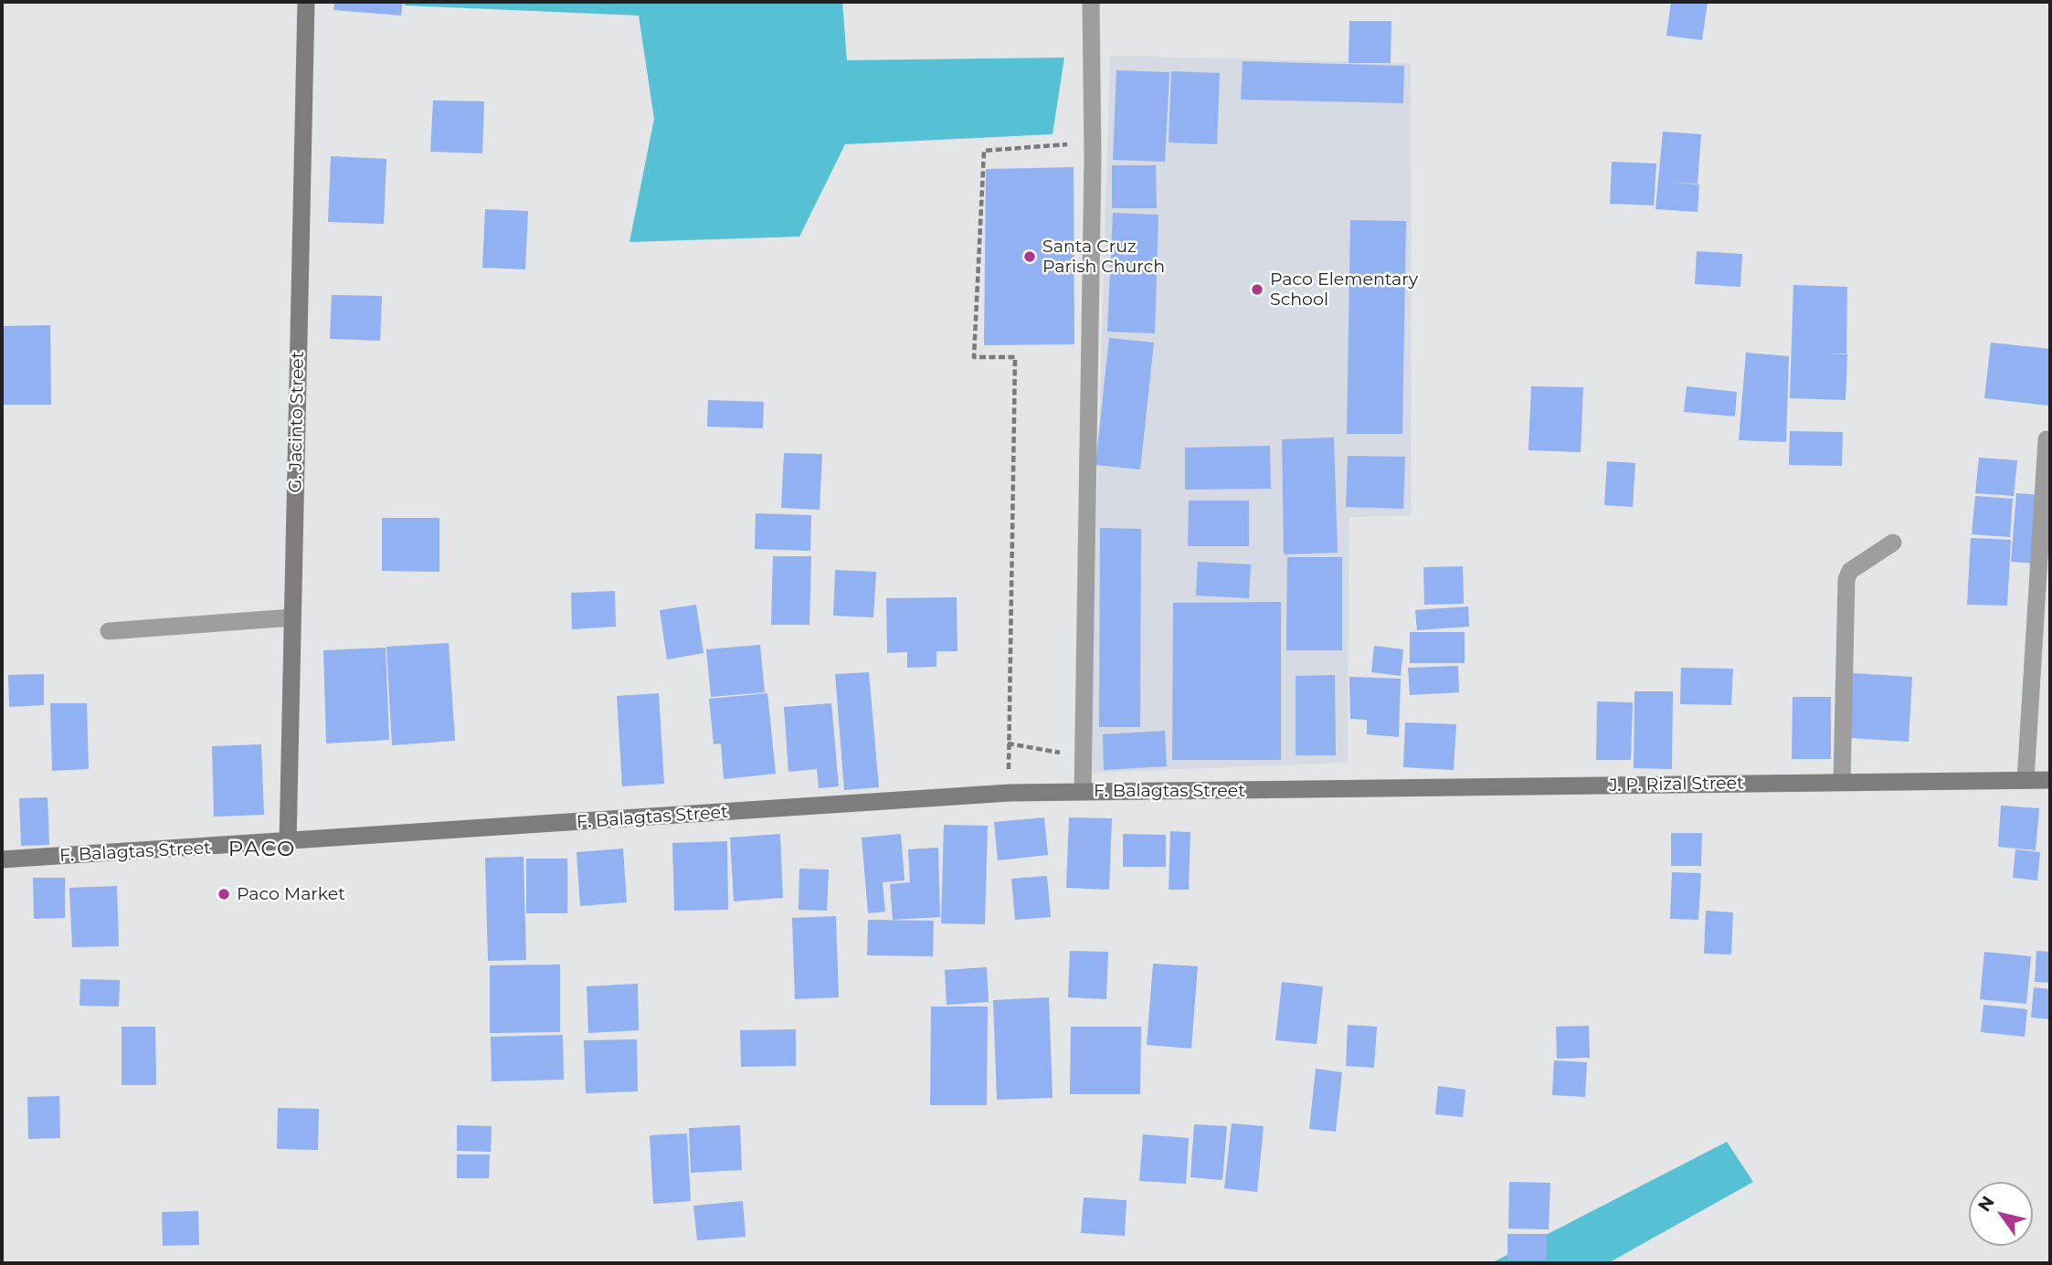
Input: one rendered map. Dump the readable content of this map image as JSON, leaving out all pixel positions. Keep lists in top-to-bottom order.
{
  "streets": {
    "main road": ["G. Jacinto Street", "J. P. Rizal Street", "F. Balagtas Street"]
  },
  "crossings": [
    ["G. Jacinto Street", "F. Balagtas Street"],
    ["J. P. Rizal Street", "F. Balagtas Street"]
  ],
  "districts": ["PACO"],
  "places": ["Santa Cruz Parish Church", "Paco Elementary School", "Paco Market"],
  "north": "top left"
}
